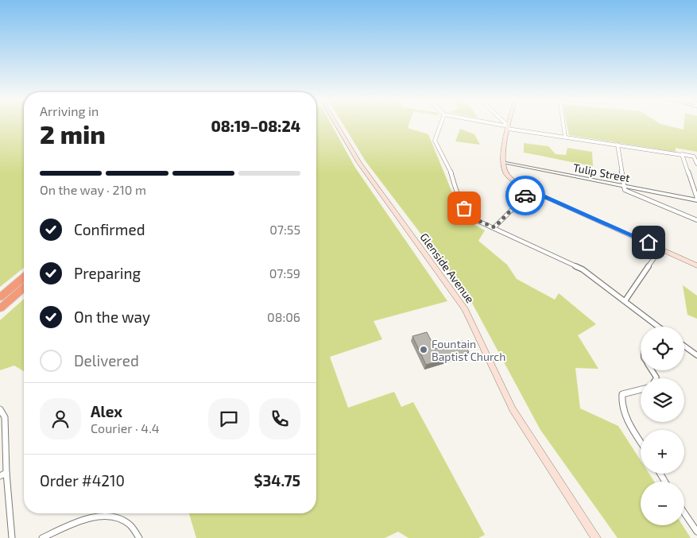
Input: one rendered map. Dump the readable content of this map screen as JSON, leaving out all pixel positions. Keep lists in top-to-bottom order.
{
  "streets": {
    "main road": ["Glenside Avenue"],
    "street": ["Tulip Street"]
  },
  "places": ["Fountain Baptist Church"],
  "page": {
    "heading": ["2 min", "Arriving in", "08:19–08:24"],
    "panel": [
      "Alex",
      "Courier · 4.4",
      "Order #4210",
      "$34.75"
    ],
    "bar": "On the way · 210 m",
    "list": [
      ["Confirmed", "07:55"],
      ["Preparing", "07:59"],
      ["On the way", "08:06"],
      "Delivered"
    ],
    "map_buttons": ["+", "−"]
  }
}
